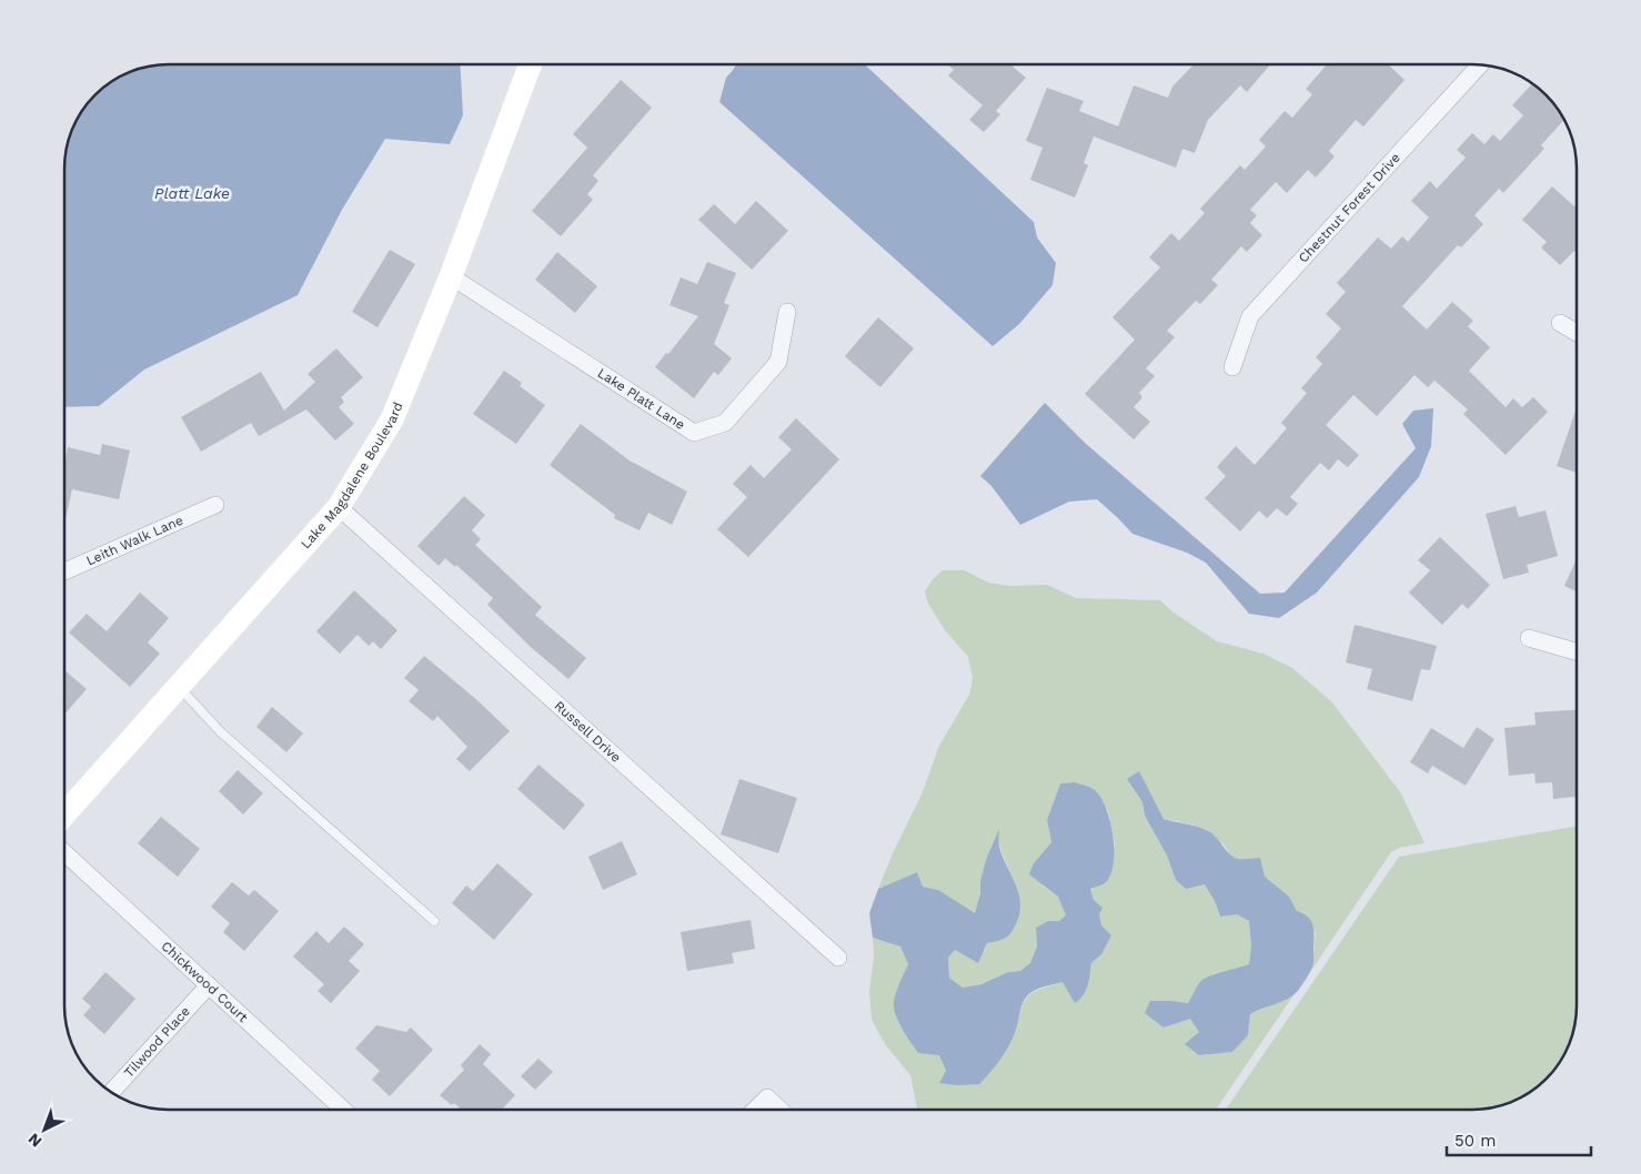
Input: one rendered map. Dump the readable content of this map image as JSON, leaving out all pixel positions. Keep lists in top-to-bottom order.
{
  "streets": {
    "street": [
      "Chestnut Forest Drive",
      "Lake Platt Lane",
      "Lake Magdalene Boulevard",
      "Leith Walk Lane",
      "Russell Drive",
      "Chickwood Court",
      "Tilwood Place"
    ]
  },
  "crossings": [
    ["Lake Platt Lane", "Lake Magdalene Boulevard"],
    ["Lake Magdalene Boulevard", "Russell Drive"],
    ["Chickwood Court", "Tilwood Place"]
  ],
  "water": ["Platt Lake"],
  "scale_bar": "50 m",
  "north": "bottom left"
}
